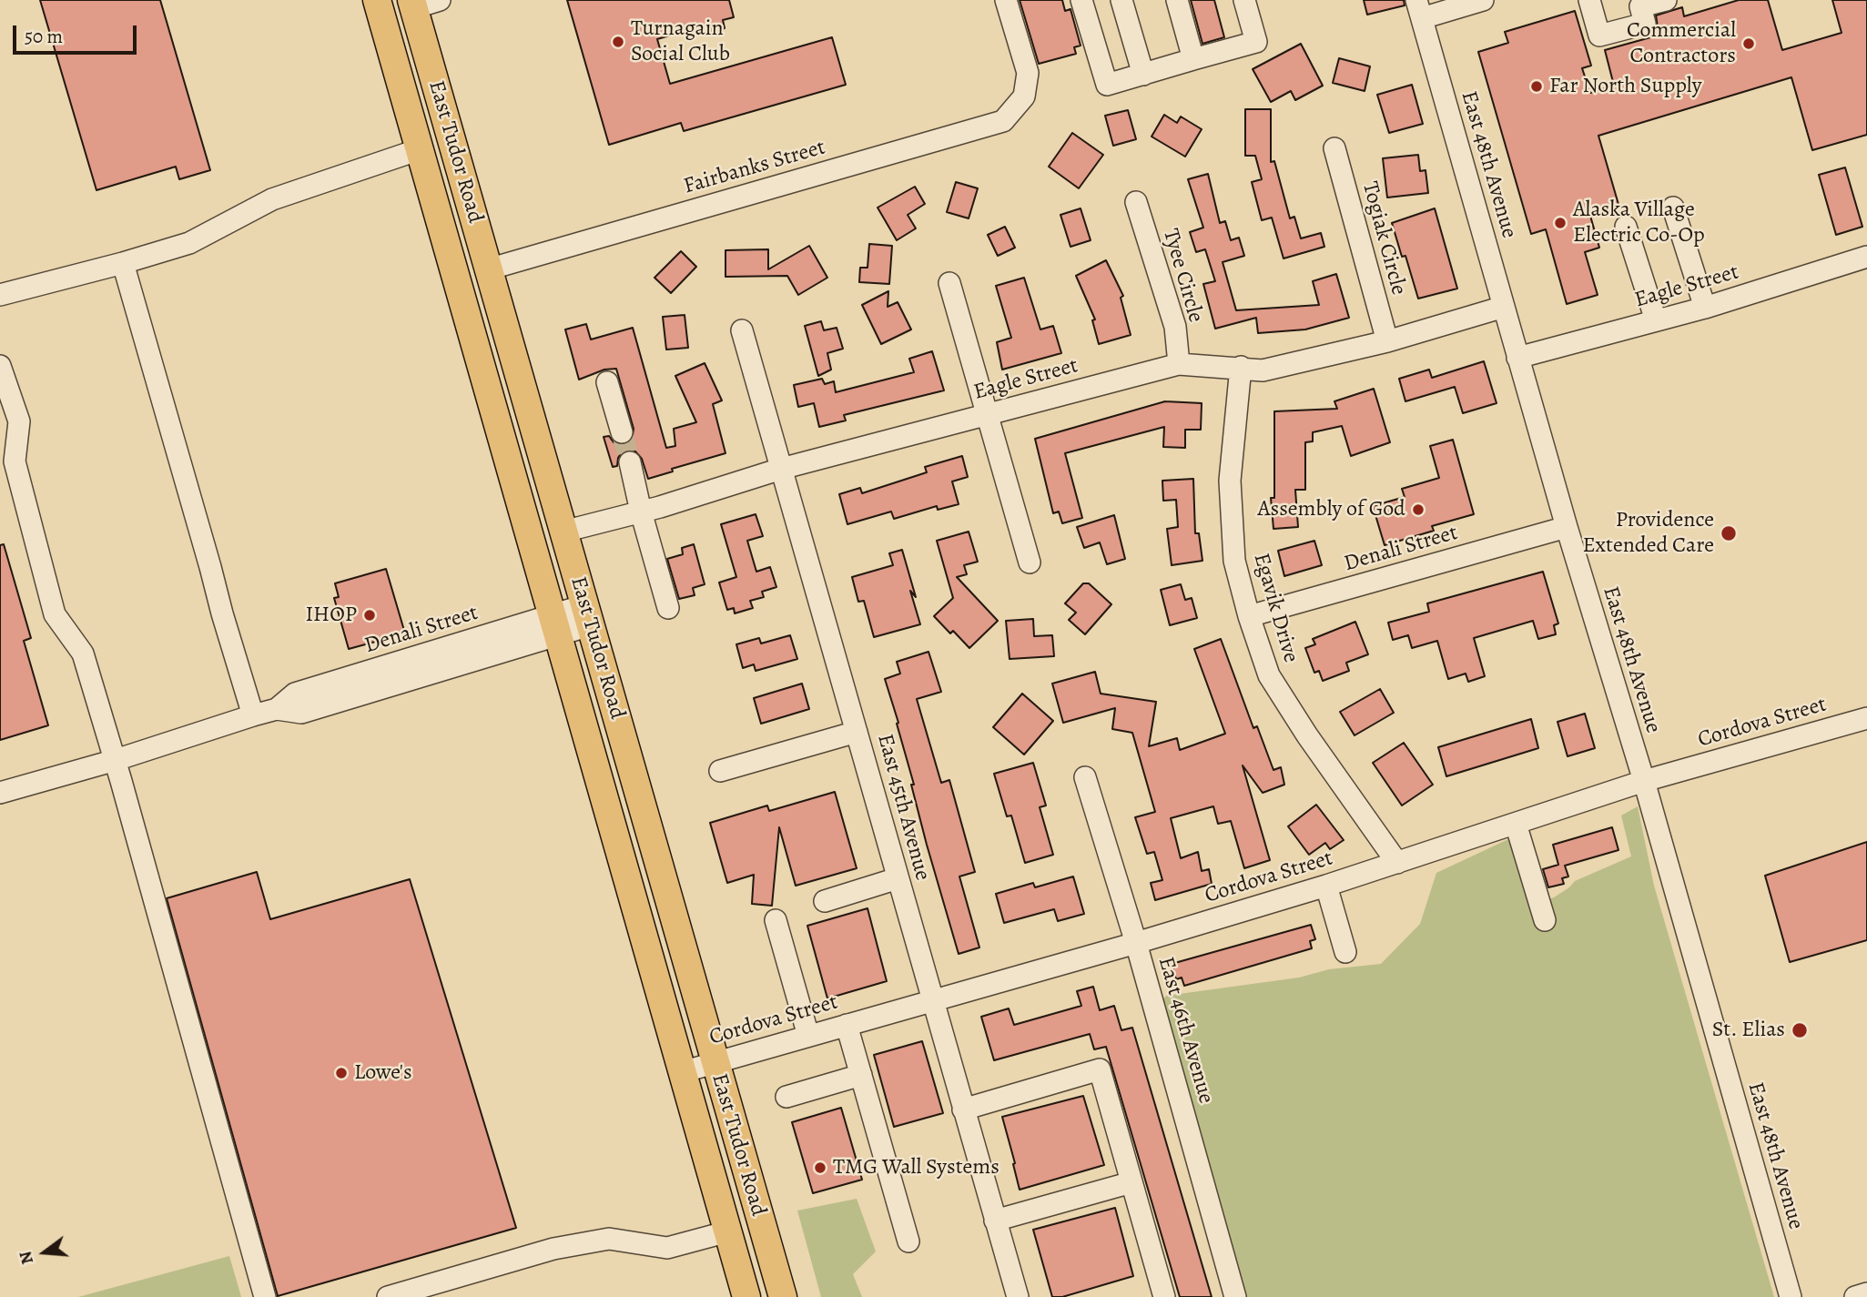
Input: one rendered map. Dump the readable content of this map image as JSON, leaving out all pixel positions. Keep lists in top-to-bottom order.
{
  "streets": {
    "main road": ["East Tudor Road"],
    "street": [
      "East 48th Avenue",
      "Fairbanks Street",
      "Togiak Circle",
      "Tyee Circle",
      "Eagle Street",
      "Denali Street",
      "Egavik Drive",
      "Cordova Street",
      "East 45th Avenue",
      "East 46th Avenue"
    ]
  },
  "crossings": [
    ["East Tudor Road", "Fairbanks Street"],
    ["East Tudor Road", "Eagle Street"],
    ["East Tudor Road", "Denali Street"],
    ["East Tudor Road", "Cordova Street"],
    ["East 48th Avenue", "Eagle Street"],
    ["East 48th Avenue", "Denali Street"],
    ["East 48th Avenue", "Cordova Street"],
    ["Togiak Circle", "Eagle Street"],
    ["Tyee Circle", "Eagle Street"],
    ["Eagle Street", "Egavik Drive"],
    ["Eagle Street", "East 45th Avenue"],
    ["Denali Street", "Egavik Drive"],
    ["Egavik Drive", "Cordova Street"],
    ["Cordova Street", "East 45th Avenue"],
    ["Cordova Street", "East 46th Avenue"]
  ],
  "places": [
    "Turnagain Social Club",
    "Commercial Contractors",
    "Far North Supply",
    "Alaska Village Electric Co-Op",
    "Assembly of God",
    "Providence Extended Care",
    "IHOP",
    "St. Elias",
    "Lowe's",
    "TMG Wall Systems"
  ],
  "scale_bar": "50 m",
  "north": "left"
}
